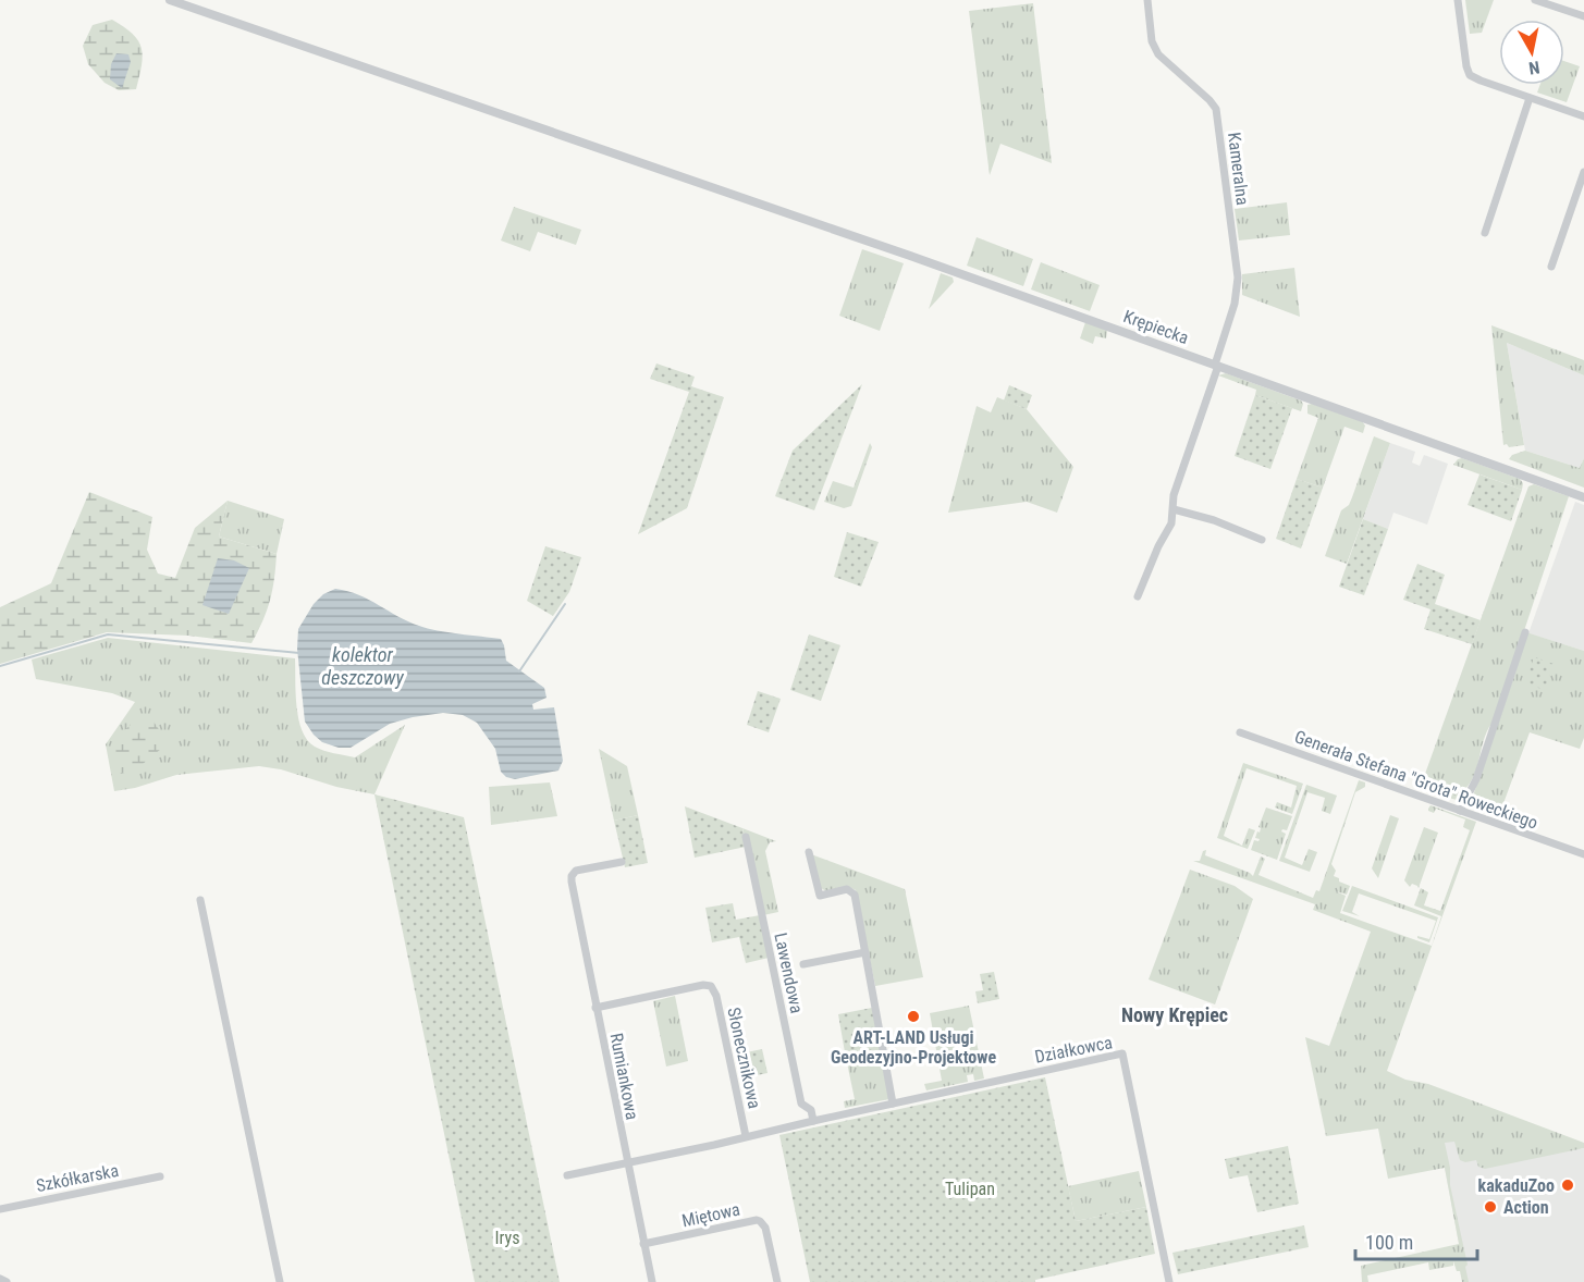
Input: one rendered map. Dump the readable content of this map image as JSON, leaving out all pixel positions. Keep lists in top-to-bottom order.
{
  "streets": {
    "street": [
      "Kameralna",
      "Krępiecka",
      "Generała Stefana \"Grota\" Roweckiego",
      "Lawendowa",
      "Działkowca",
      "Słonecznikowa",
      "Rumiankowa",
      "Szkółkarska",
      "Miętowa"
    ]
  },
  "crossings": [
    ["Kameralna", "Krępiecka"],
    ["Lawendowa", "Działkowca"],
    ["Działkowca", "Słonecznikowa"],
    ["Słonecznikowa", "Rumiankowa"],
    ["Rumiankowa", "Miętowa"]
  ],
  "districts": ["Nowy Krępiec"],
  "water": ["kolektor deszczowy"],
  "parks": ["Tulipan", "Irys"],
  "places": ["ART-LAND Usługi Geodezyjno-Projektowe", "kakaduZoo", "Action"],
  "scale_bar": "100 m",
  "north": "bottom"
}
